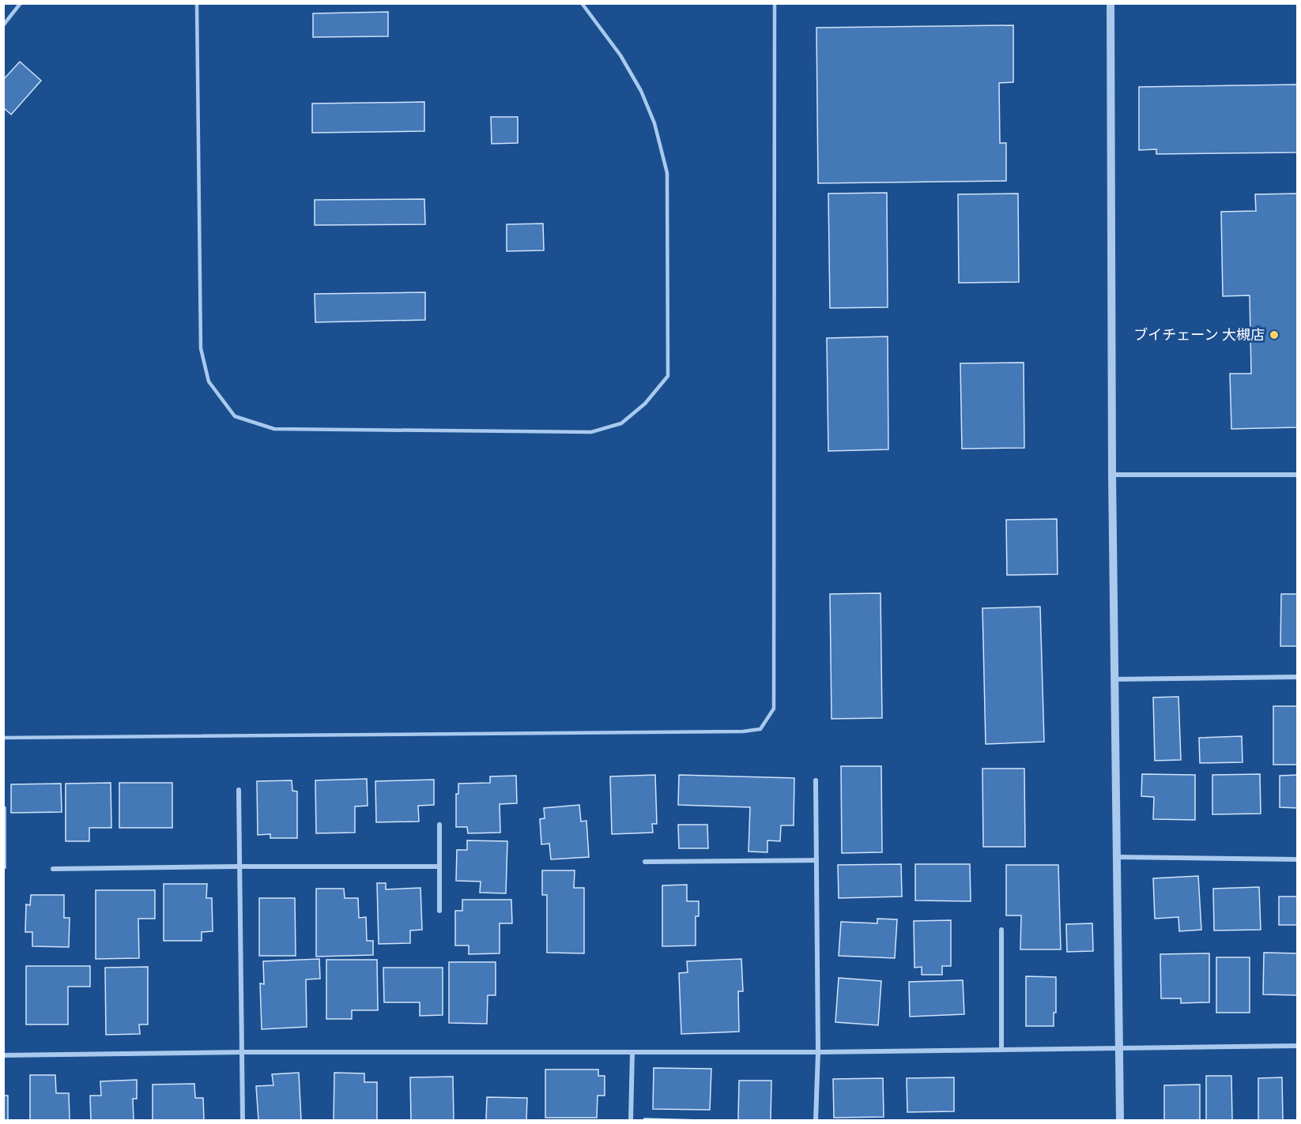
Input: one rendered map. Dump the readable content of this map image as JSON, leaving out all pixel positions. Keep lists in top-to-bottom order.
{
  "places": ["ブイチェーン 大槻店"]
}
